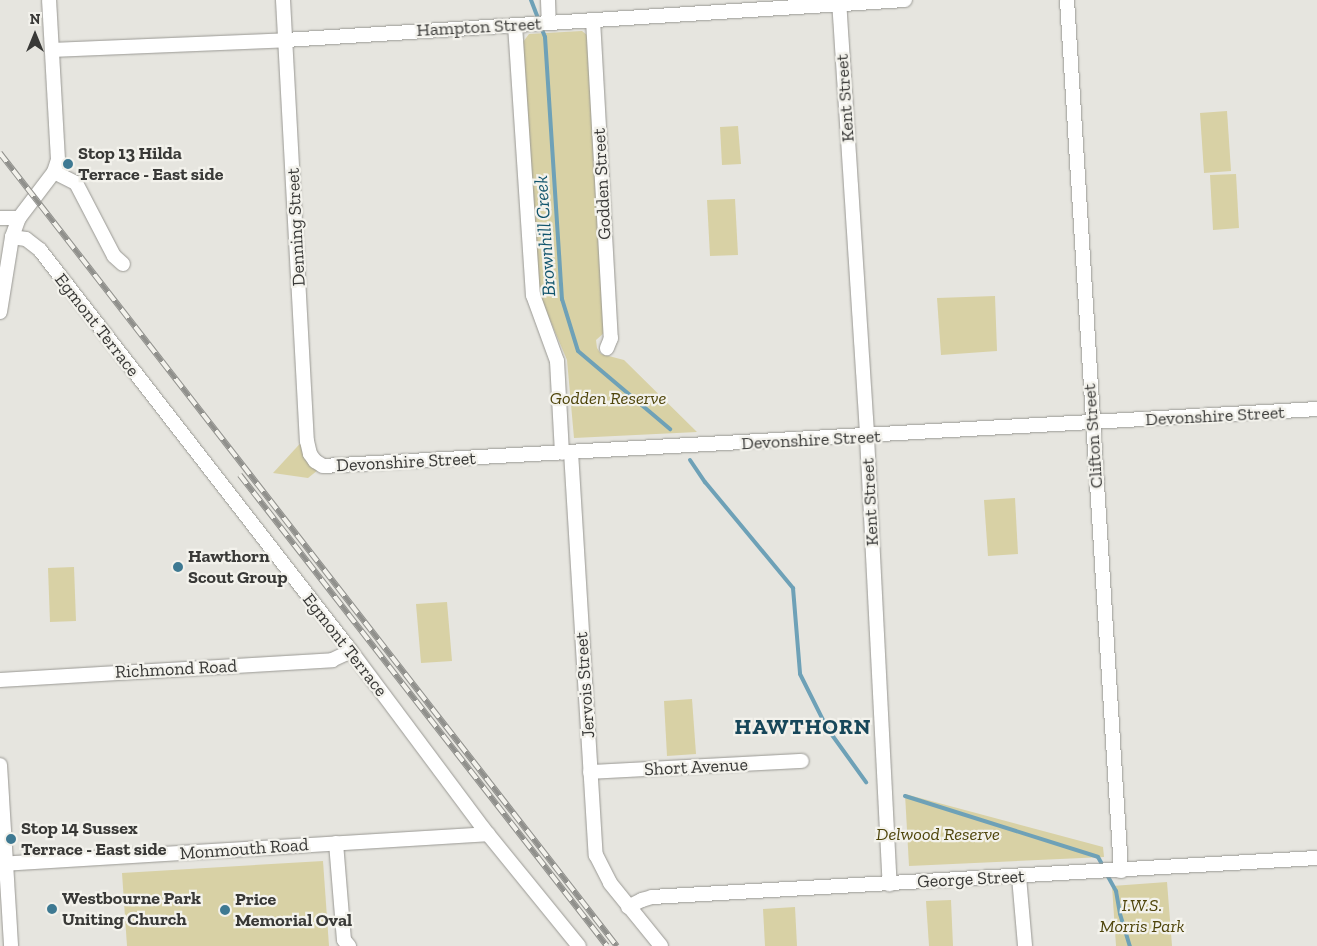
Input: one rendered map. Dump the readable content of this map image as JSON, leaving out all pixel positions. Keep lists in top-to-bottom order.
{
  "streets": {
    "street": [
      "Hampton Street",
      "Kent Street",
      "Godden Street",
      "Denning Street",
      "Egmont Terrace",
      "Devonshire Street",
      "Clifton Street",
      "Richmond Road",
      "Jervois Street",
      "Short Avenue",
      "Monmouth Road",
      "George Street"
    ]
  },
  "crossings": [
    ["Hampton Street", "Kent Street"],
    ["Hampton Street", "Godden Street"],
    ["Hampton Street", "Denning Street"],
    ["Hampton Street", "Jervois Street"],
    ["Kent Street", "Devonshire Street"],
    ["Kent Street", "George Street"],
    ["Denning Street", "Devonshire Street"],
    ["Egmont Terrace", "Richmond Road"],
    ["Egmont Terrace", "Monmouth Road"],
    ["Devonshire Street", "Clifton Street"],
    ["Devonshire Street", "Jervois Street"],
    ["Clifton Street", "George Street"],
    ["Jervois Street", "Short Avenue"],
    ["Jervois Street", "George Street"]
  ],
  "districts": ["HAWTHORN"],
  "water": ["Brownhill Creek"],
  "parks": ["Godden Reserve", "Delwood Reserve", "I.W.S. Morris Park"],
  "places": [
    "Stop 13 Hilda Terrace - East side",
    "Hawthorn Scout Group",
    "Stop 14 Sussex Terrace - East side",
    "Westbourne Park Uniting Church",
    "Price Memorial Oval"
  ],
  "north": "top"
}
